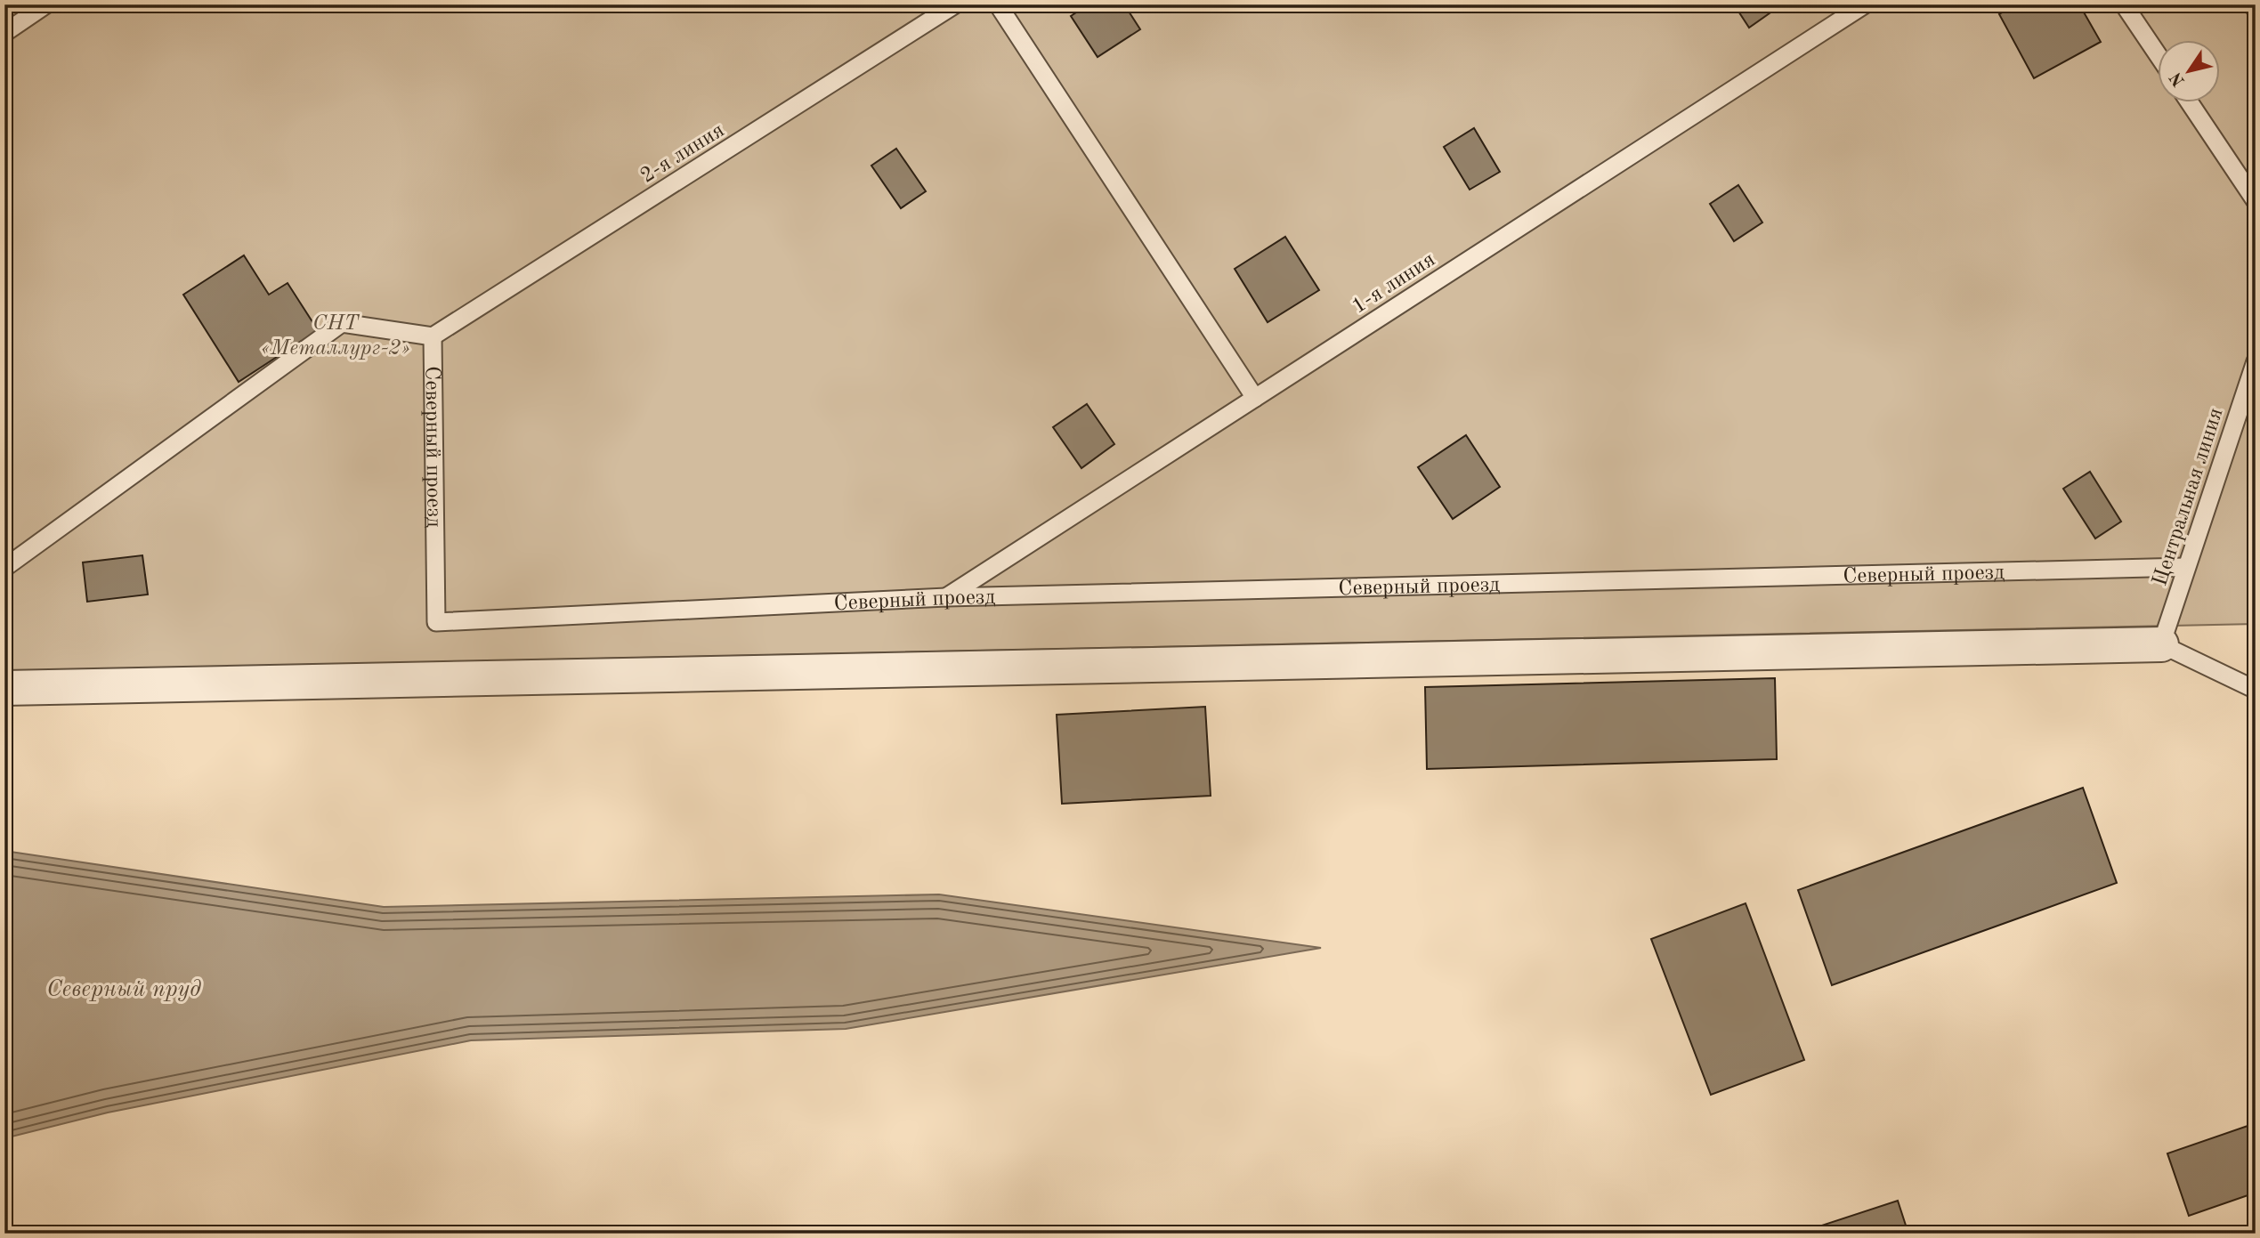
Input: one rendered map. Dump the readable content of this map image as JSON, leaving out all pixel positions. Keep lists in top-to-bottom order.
{
  "streets": {
    "lane": [
      "2-я линия",
      "1-я линия",
      "Северный проезд",
      "Центральная линия"
    ]
  },
  "crossings": [
    ["2-я линия", "Северный проезд"],
    ["1-я линия", "Северный проезд"],
    ["Северный проезд", "Центральная линия"]
  ],
  "water": ["Северный пруд"],
  "parks": ["СНТ «Металлург-2»"],
  "north": "bottom left"
}
